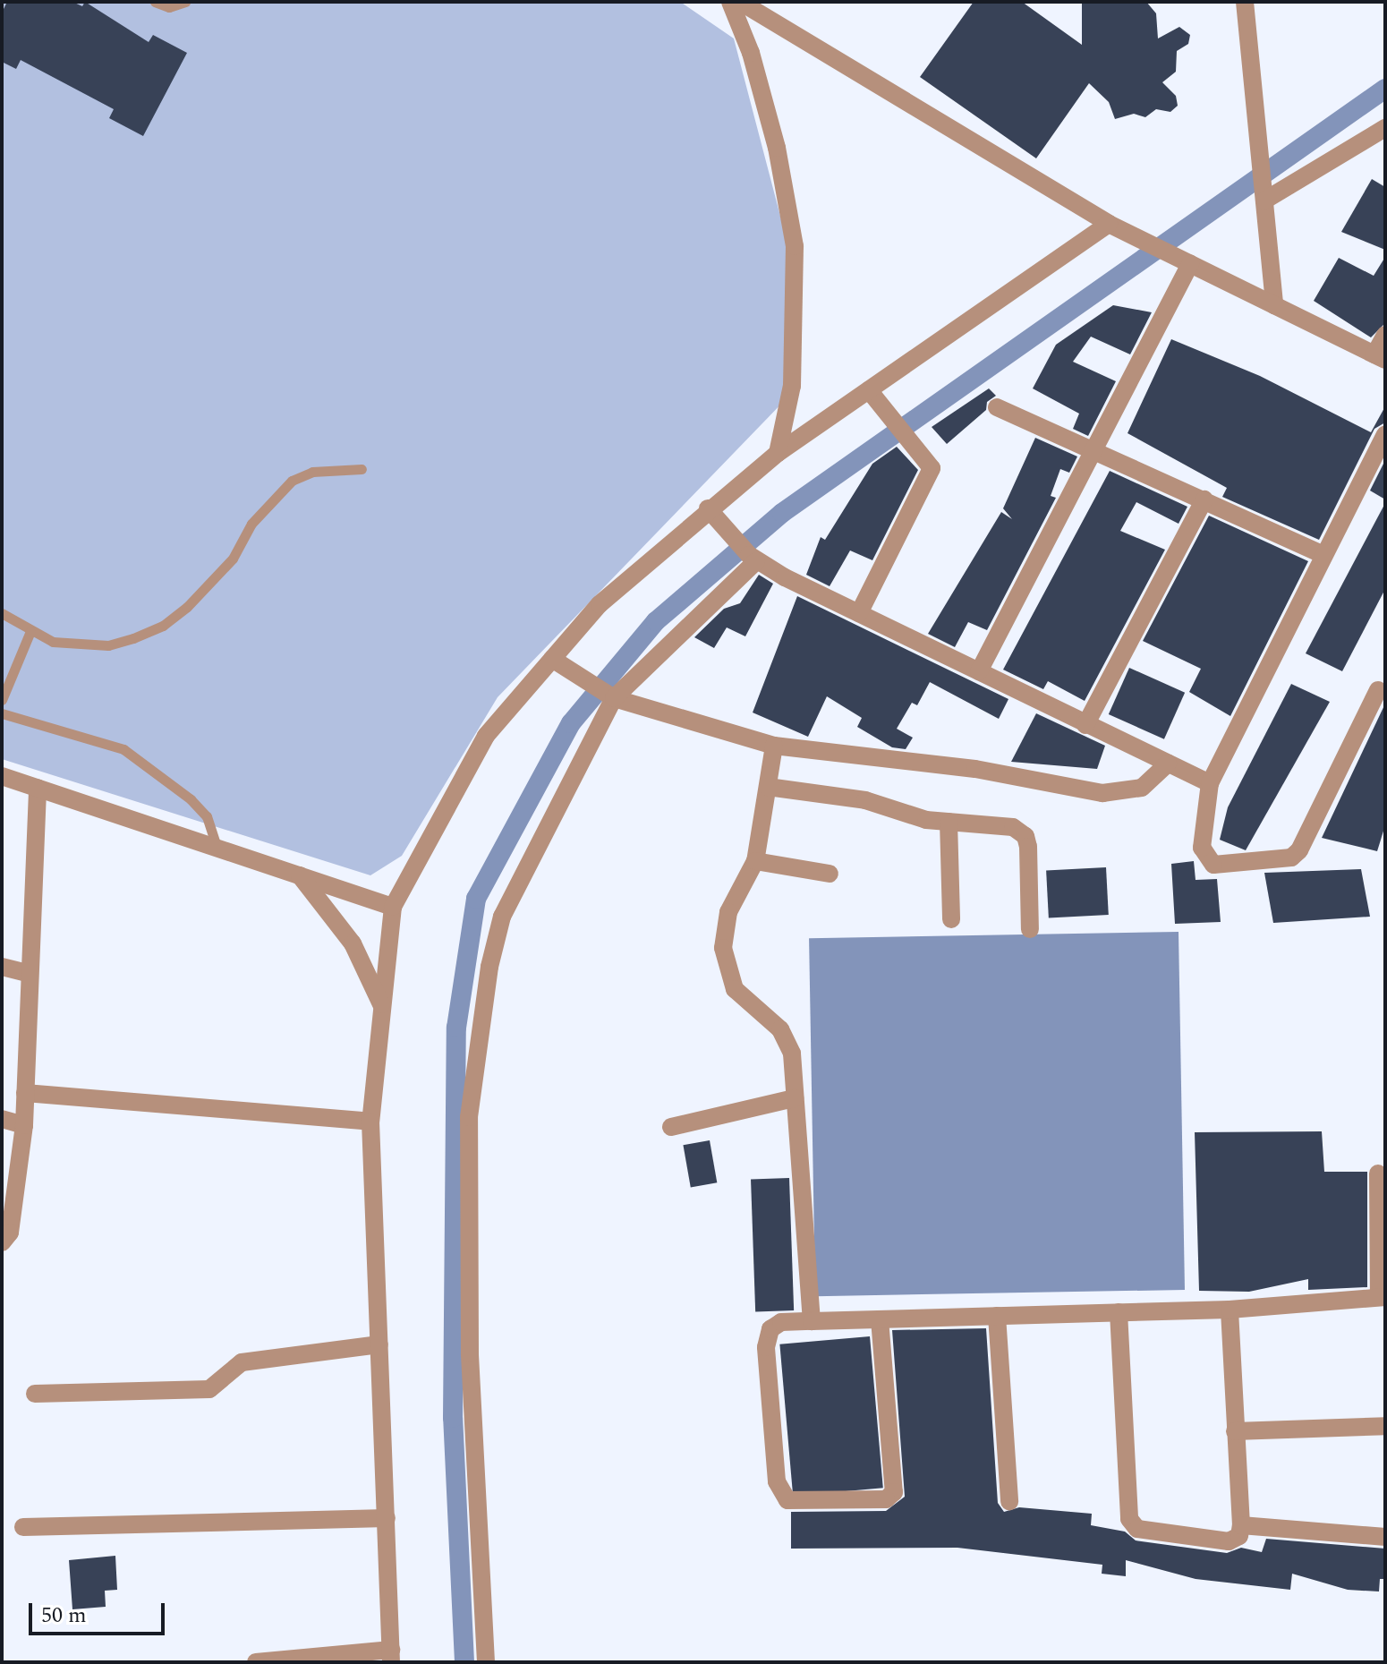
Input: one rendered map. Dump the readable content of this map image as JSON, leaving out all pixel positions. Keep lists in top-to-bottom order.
{
  "scale_bar": "50 m"
}
